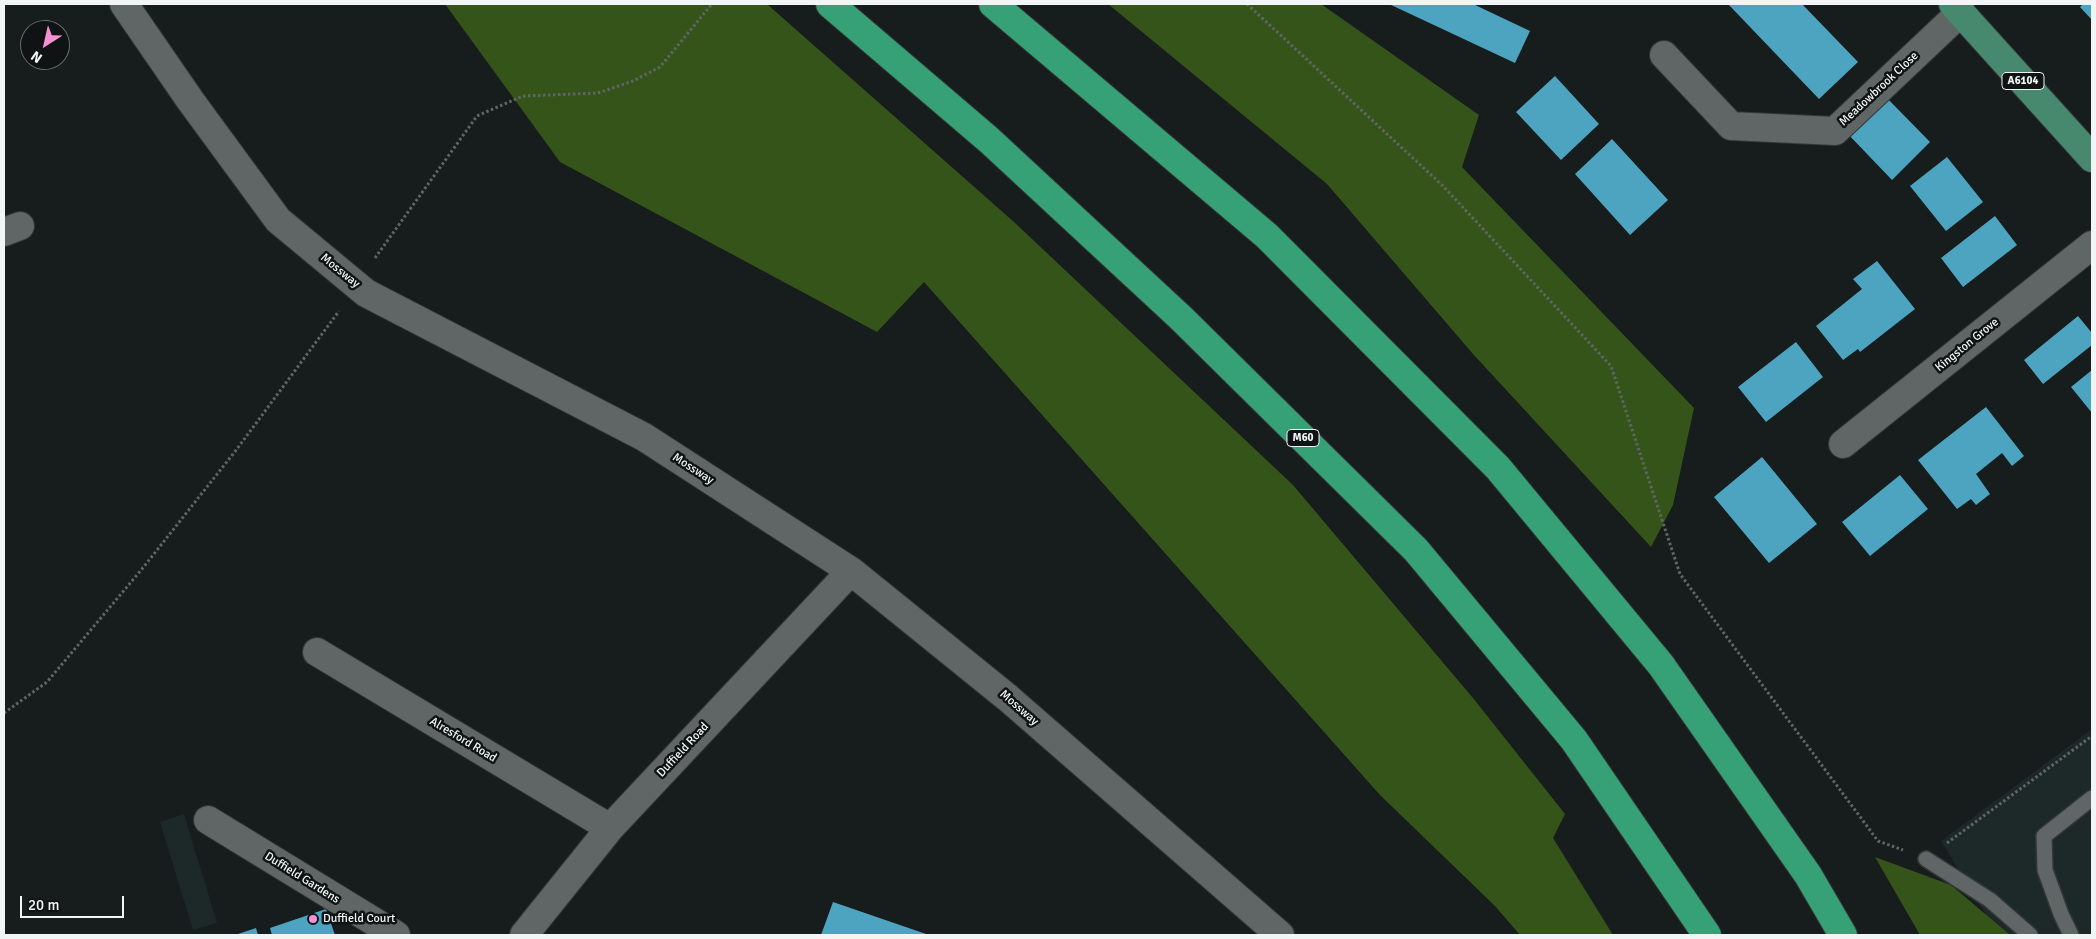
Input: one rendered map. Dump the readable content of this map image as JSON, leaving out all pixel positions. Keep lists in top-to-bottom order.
{
  "streets": {
    "highway": ["M60"],
    "main road": ["A6104"],
    "street": [
      "Meadowbrook Close",
      "Mossway",
      "Kingston Grove",
      "Alresford Road",
      "Duffield Road",
      "Duffield Gardens"
    ]
  },
  "crossings": [
    ["A6104", "Meadowbrook Close"],
    ["Mossway", "Duffield Road"],
    ["Alresford Road", "Duffield Road"]
  ],
  "places": ["Duffield Court"],
  "scale_bar": "20 m",
  "north": "bottom left"
}
